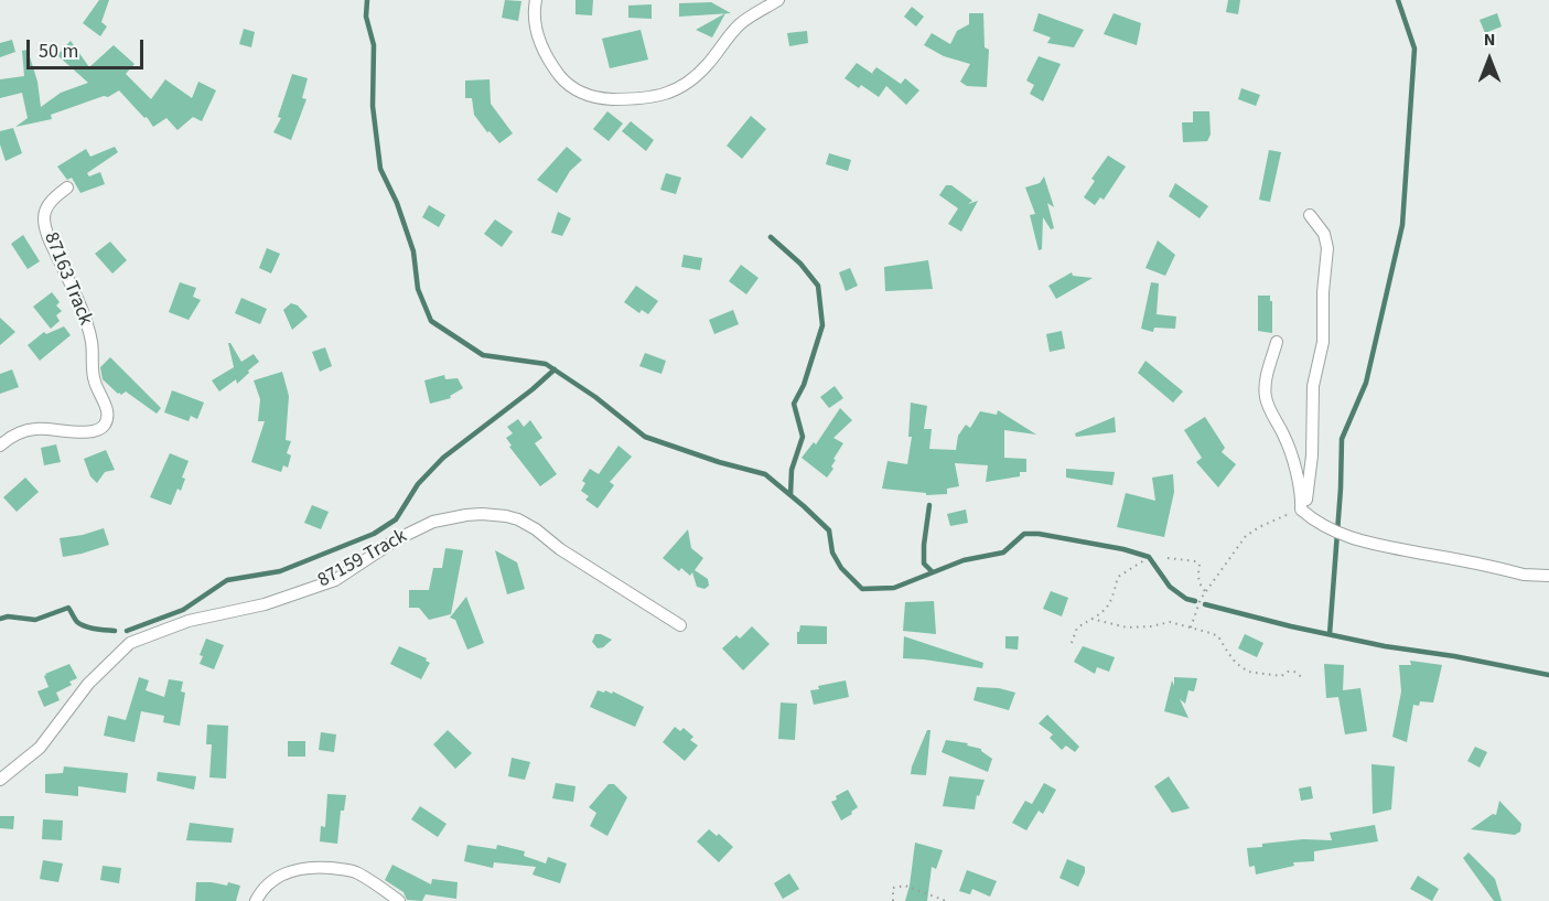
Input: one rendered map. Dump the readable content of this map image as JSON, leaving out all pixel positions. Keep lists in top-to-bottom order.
{
  "streets": {
    "street": ["87163 Track", "87159 Track"]
  },
  "scale_bar": "50 m",
  "north": "top"
}
